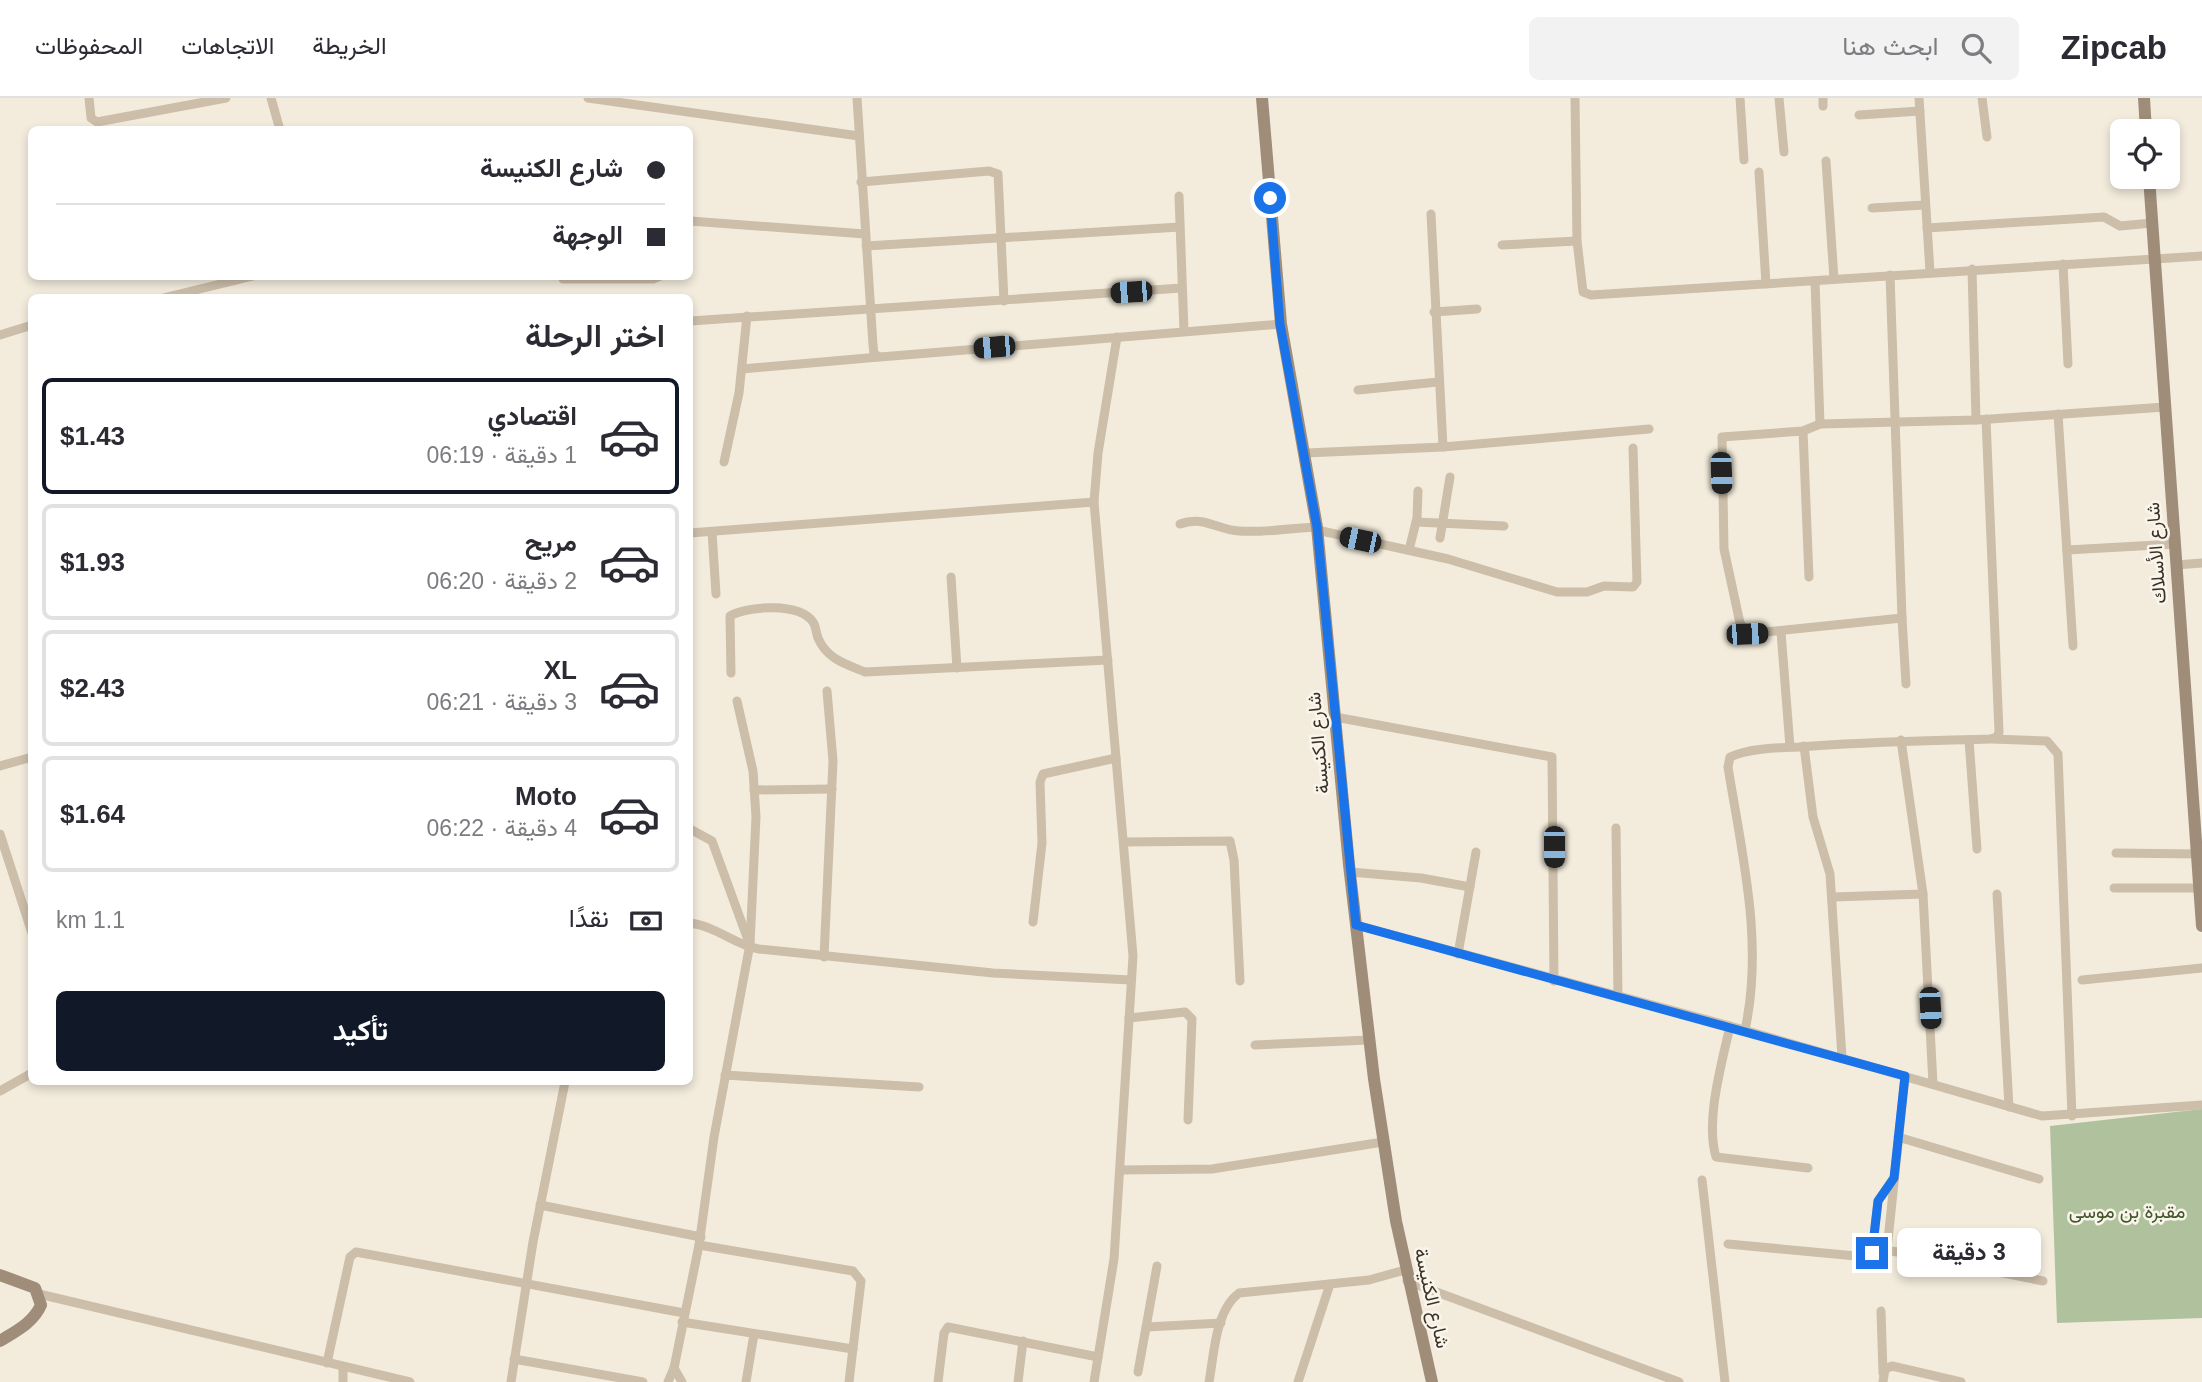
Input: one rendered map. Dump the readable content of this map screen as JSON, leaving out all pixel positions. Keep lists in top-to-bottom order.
{
  "streets": {
    "main road": ["شارع الأسلاك", "شارع الكنيسة"]
  },
  "parks": ["مقبرة بن موسى"],
  "page": {
    "header": "Zipcab",
    "search": "ابحث هنا",
    "nav": ["الخريطة", "الاتجاهات", "المحفوظات"],
    "banner": ["شارع الكنيسة", "الوجهة"],
    "heading": "اختر الرحلة",
    "list": [
      {
        "name": "اقتصادي",
        "note": "1 دقيقة · 06:19",
        "value": "$1.43"
      },
      {
        "name": "مريح",
        "note": "2 دقيقة · 06:20",
        "value": "$1.93"
      },
      {
        "name": "XL",
        "note": "3 دقيقة · 06:21",
        "value": "$2.43"
      },
      {
        "name": "Moto",
        "note": "4 دقيقة · 06:22",
        "value": "$1.64"
      }
    ],
    "pay": ["نقدًا", "1.1 km"],
    "buttons": "تأكيد",
    "bubble": "3 دقيقة"
  }
}
